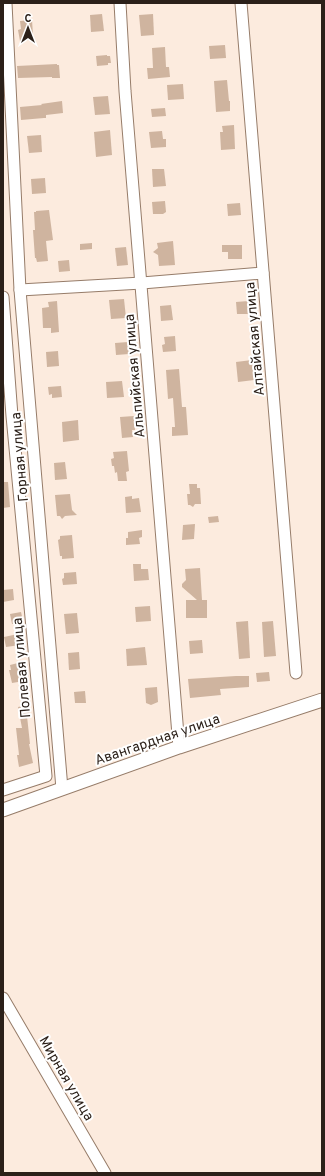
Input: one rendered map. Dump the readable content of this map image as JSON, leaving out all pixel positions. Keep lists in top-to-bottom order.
{
  "streets": {
    "main road": ["Авангардная улица"],
    "street": [
      "Алтайская улица",
      "Альпийская улица",
      "Горная улица",
      "Полевая улица",
      "Мирная улица"
    ]
  },
  "crossings": [
    ["Альпийская улица", "Авангардная улица"],
    ["Горная улица", "Авангардная улица"]
  ],
  "north": "top"
}
